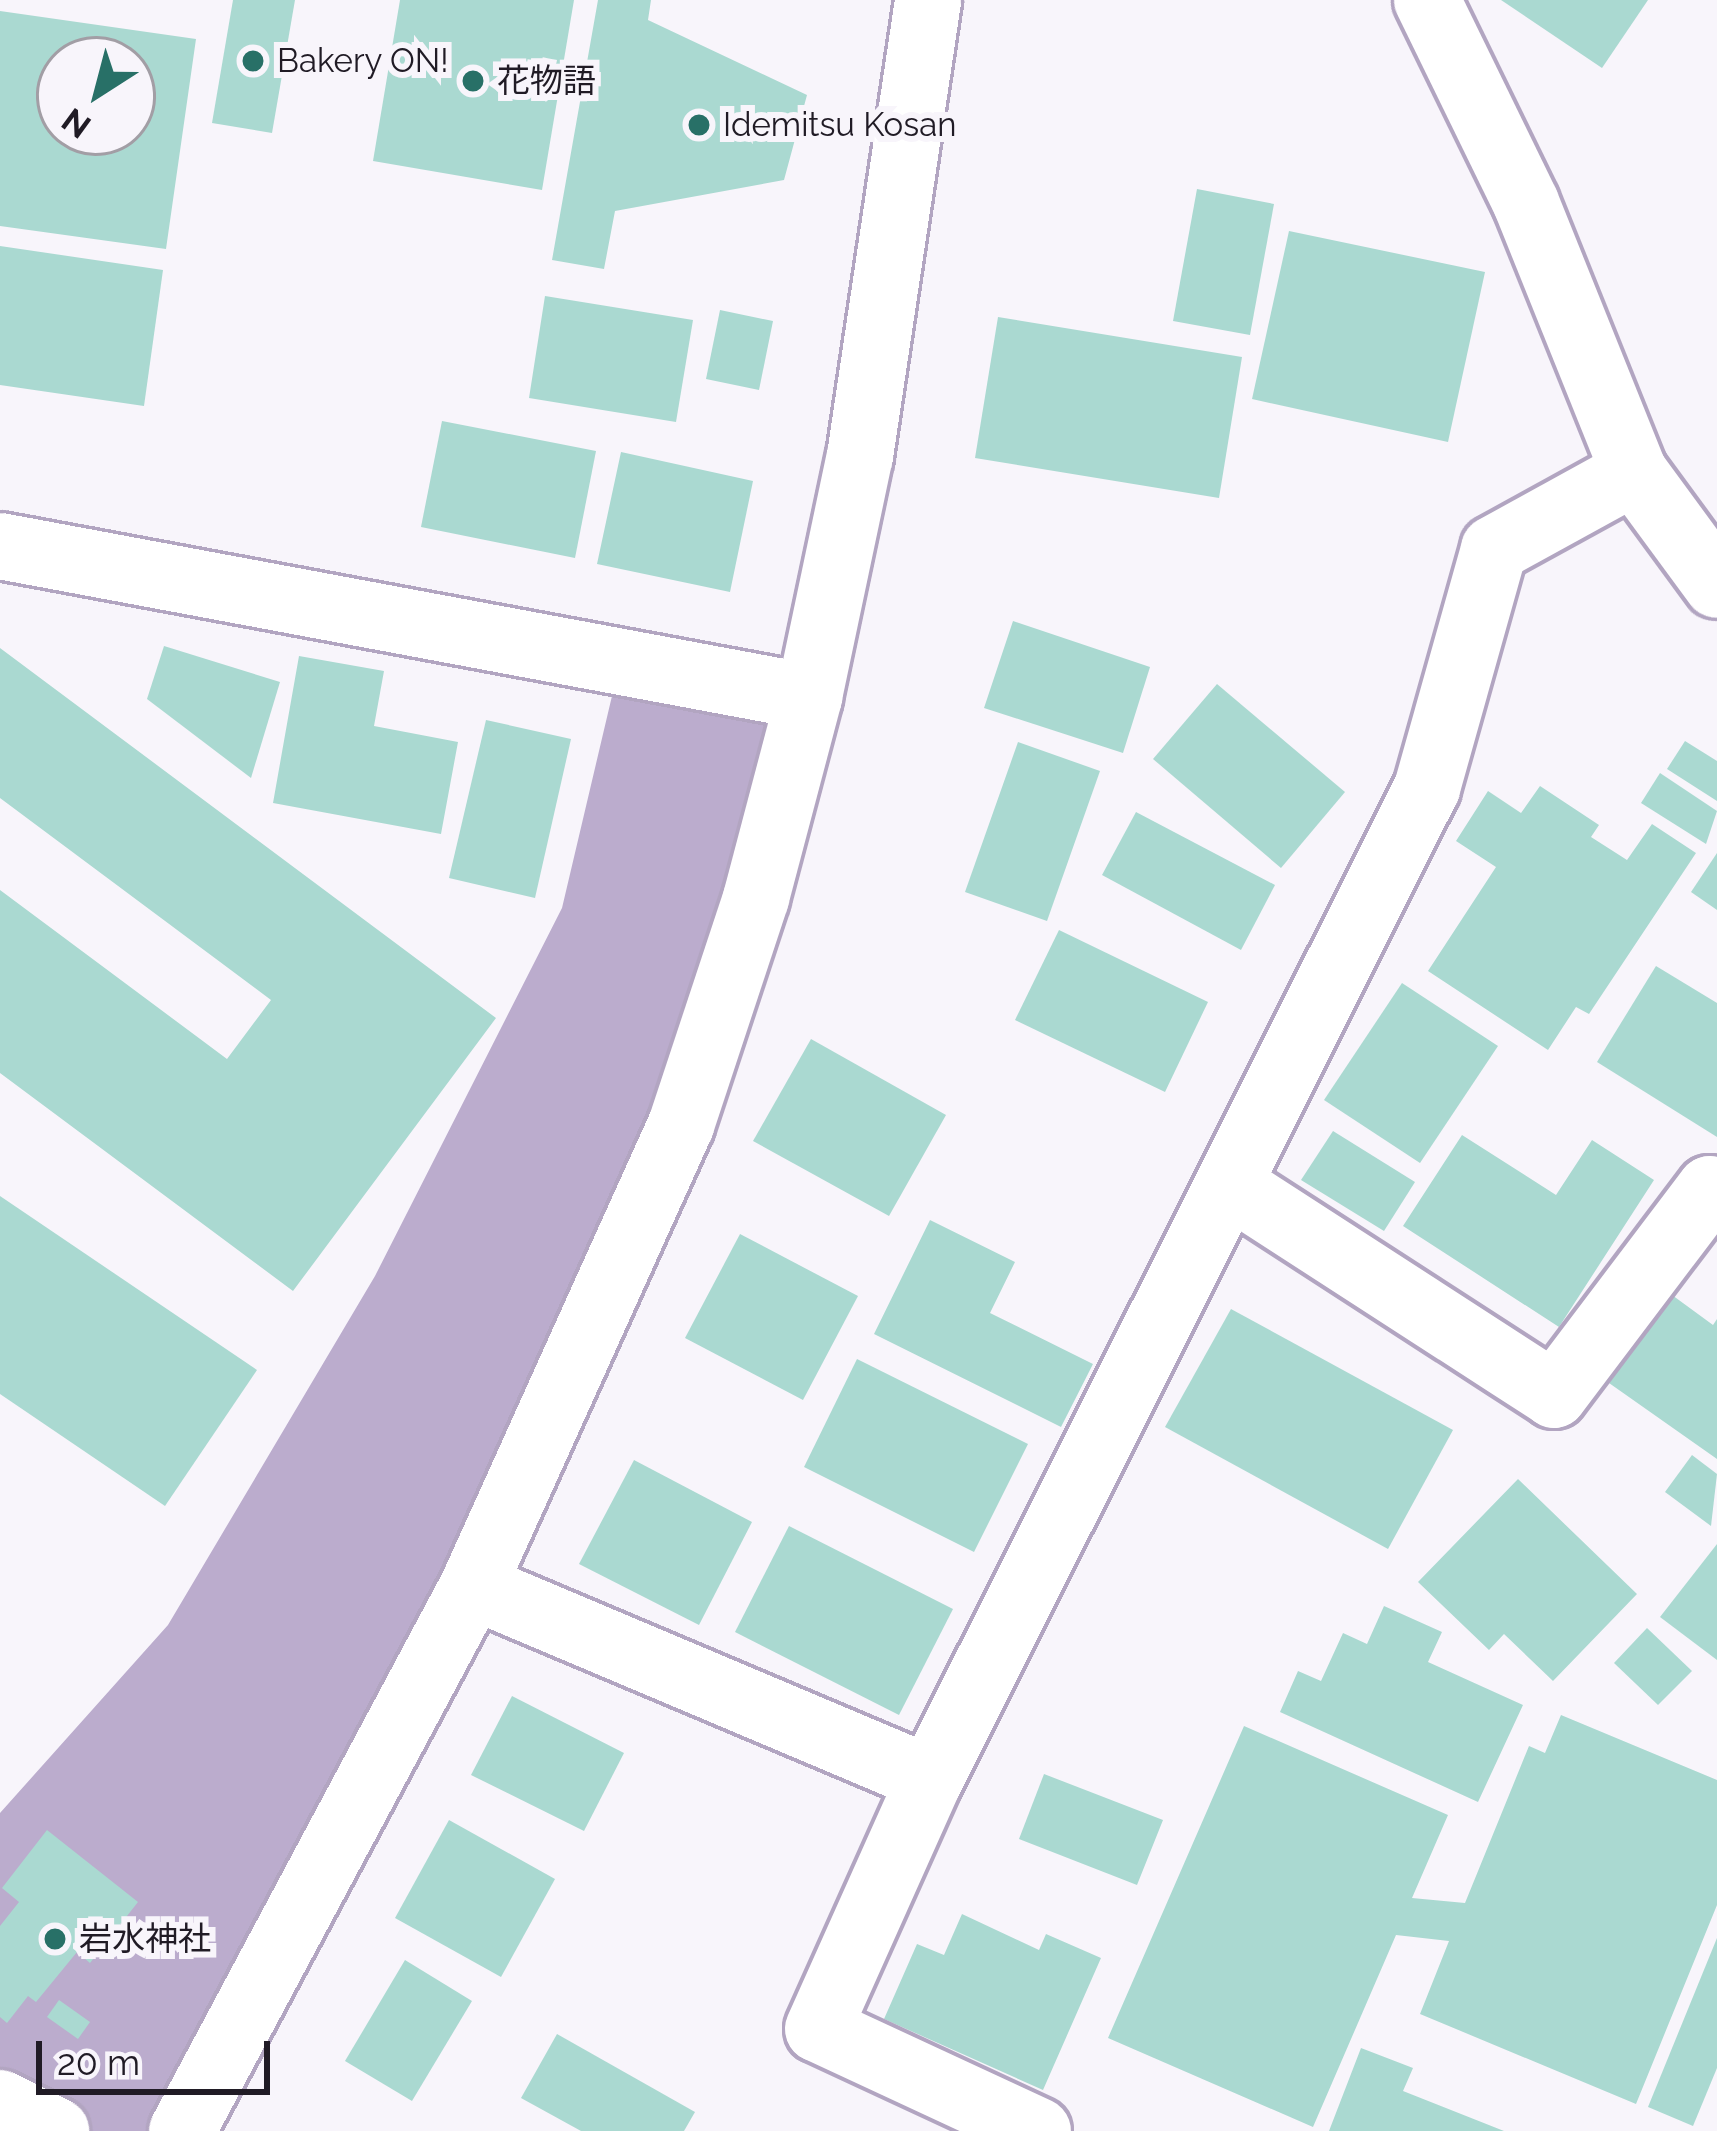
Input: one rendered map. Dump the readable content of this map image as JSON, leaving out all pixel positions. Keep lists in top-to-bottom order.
{
  "places": [
    "Bakery ON!",
    "花物語",
    "Idemitsu Kosan",
    "岩水神社"
  ],
  "scale_bar": "20 m",
  "north": "bottom left"
}
